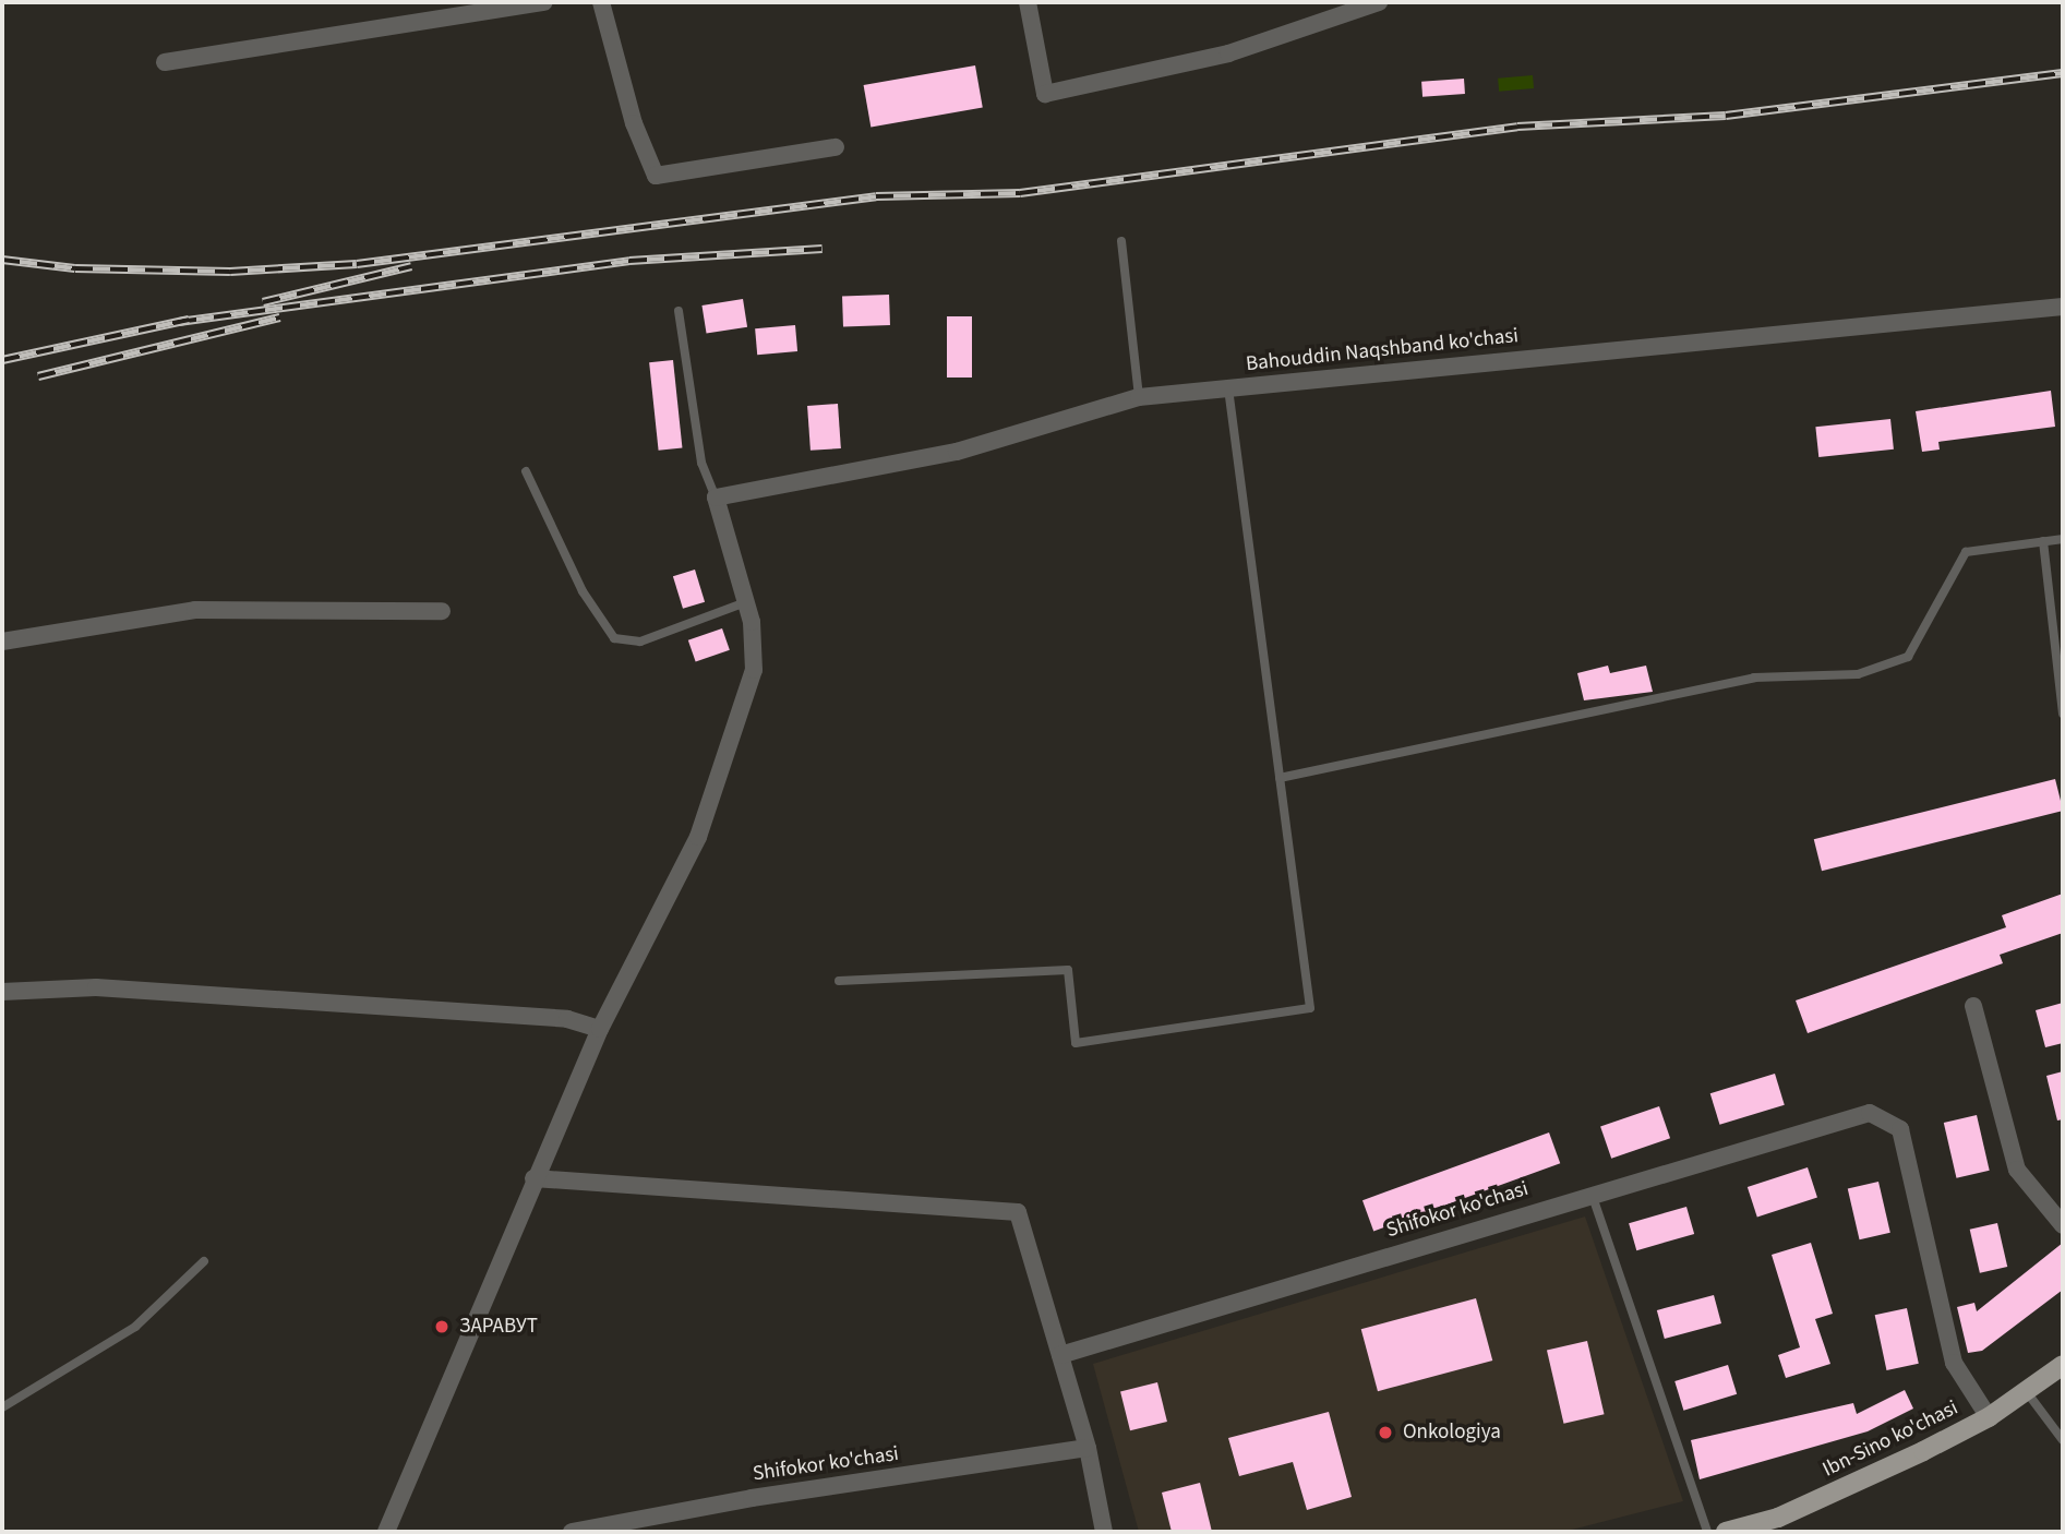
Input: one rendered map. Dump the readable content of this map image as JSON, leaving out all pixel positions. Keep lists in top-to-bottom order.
{
  "streets": {
    "main road": ["Ibn-Sino ko'chasi"],
    "street": ["Bahouddin Naqshband ko'chasi", "Shifokor ko'chasi"]
  },
  "crossings": [
    ["Shifokor ko'chasi", "Ibn-Sino ko'chasi"]
  ],
  "places": ["ЗАРАВУТ", "Onkologiya"]
}
